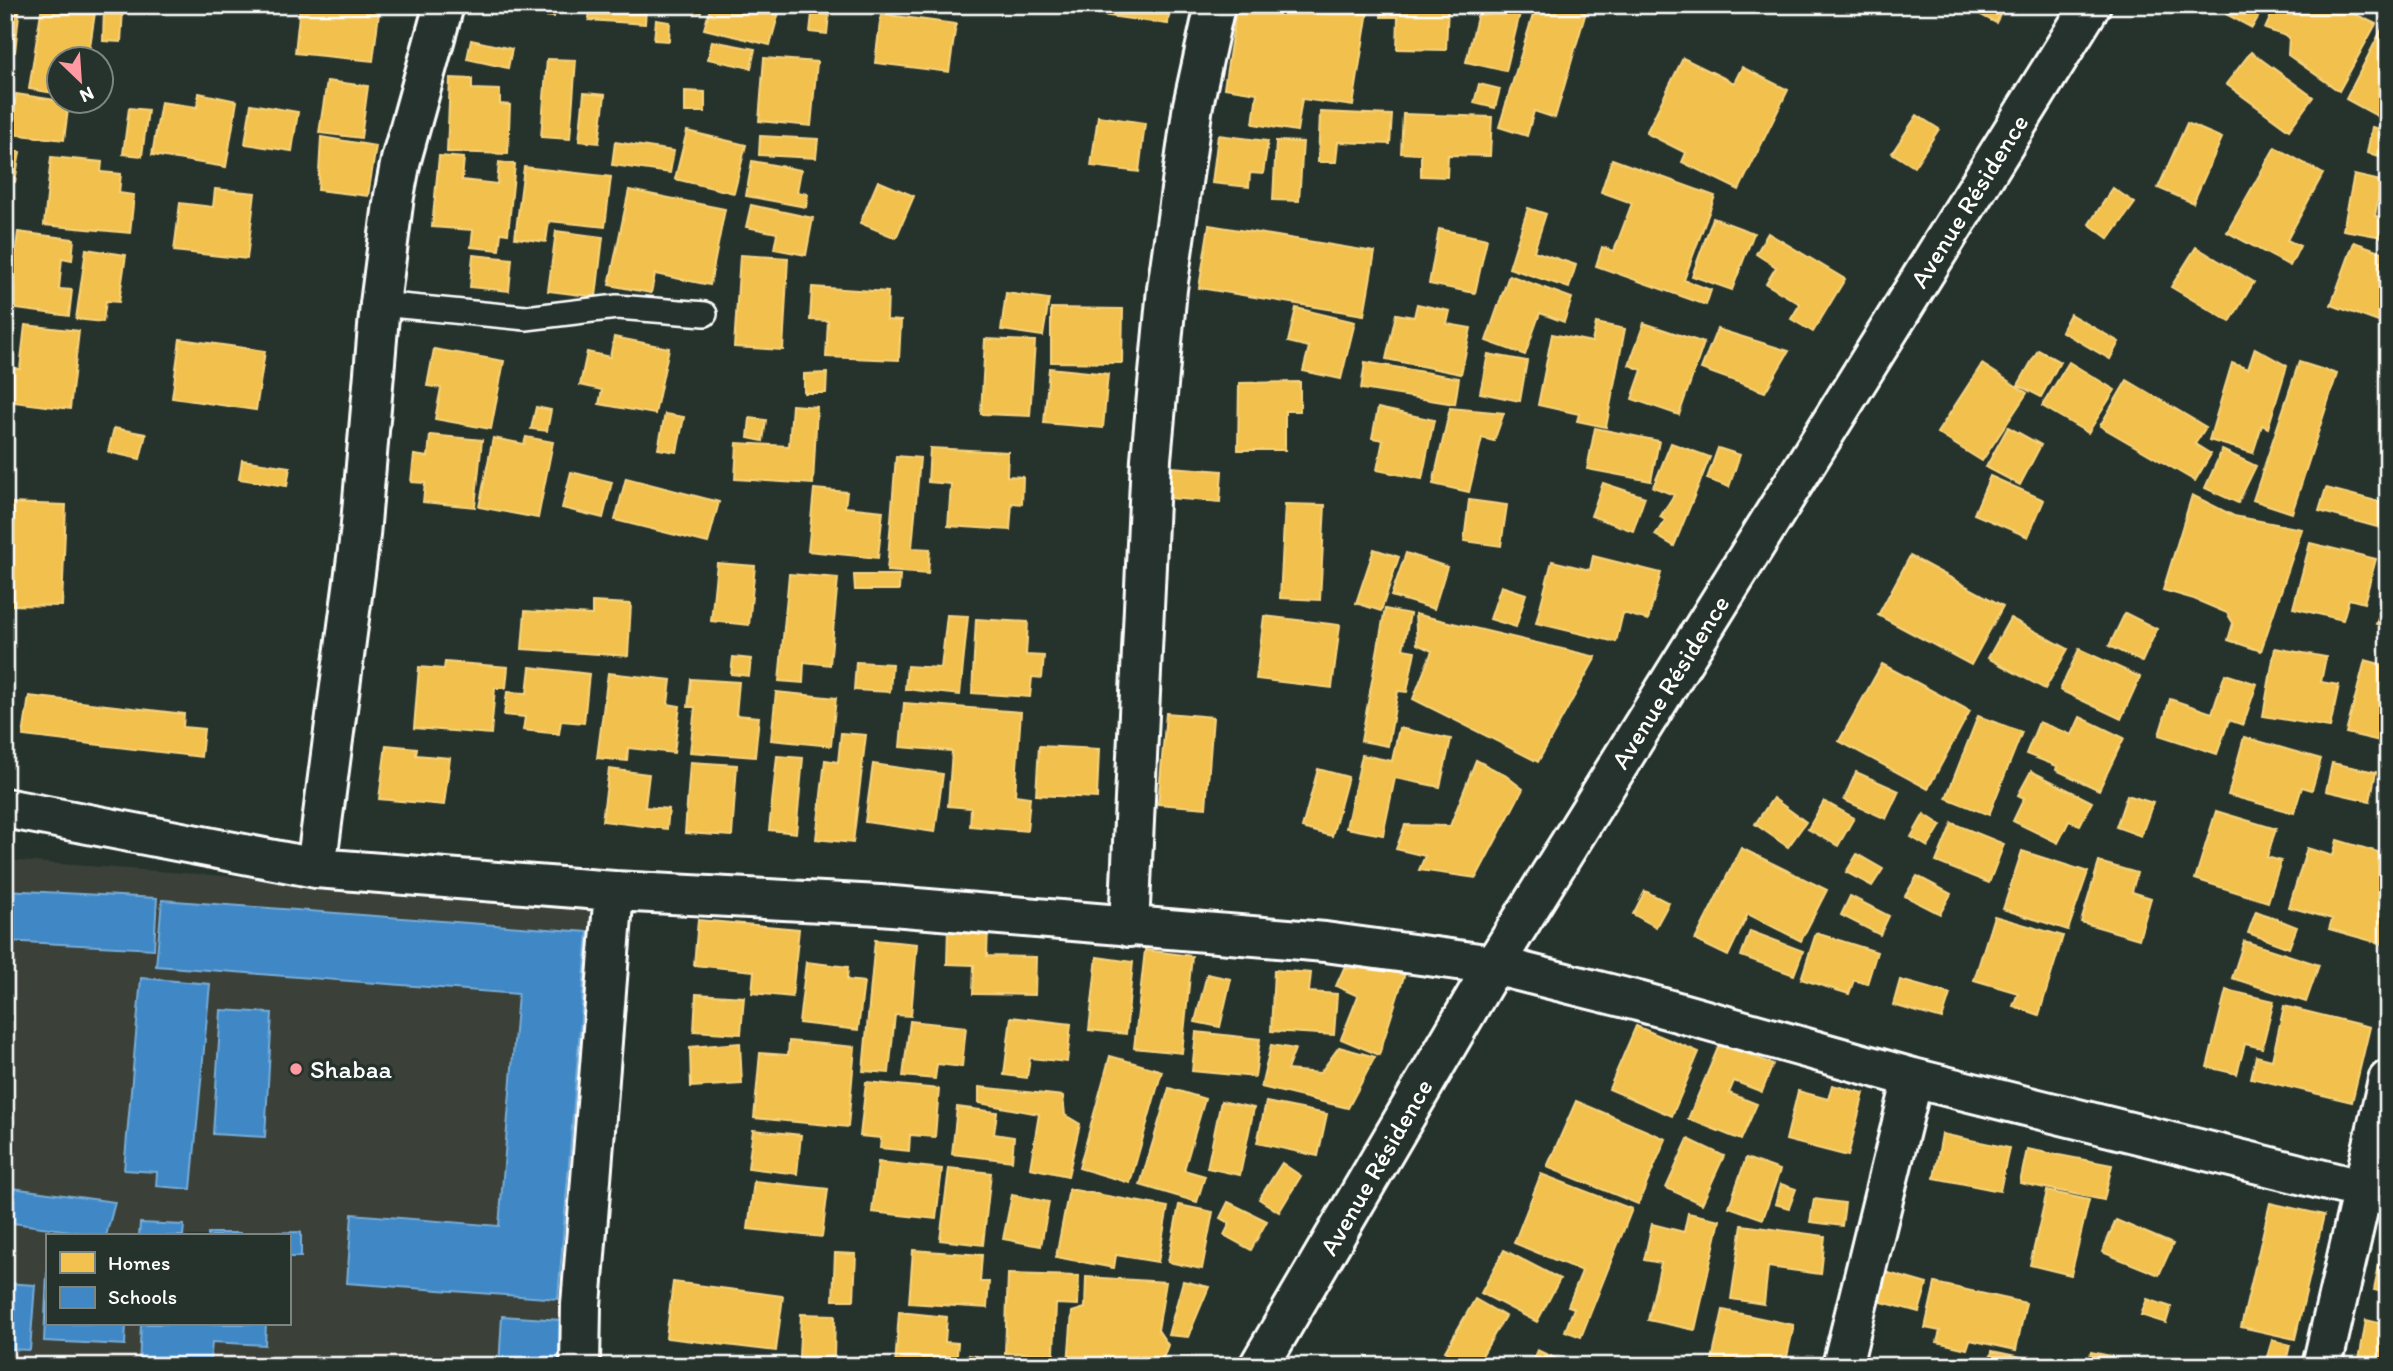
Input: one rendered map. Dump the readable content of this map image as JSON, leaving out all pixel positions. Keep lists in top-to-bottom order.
{
  "streets": {
    "street": ["Avenue Résidence"]
  },
  "places": ["Shabaa"],
  "legend": ["Homes", "Schools"],
  "north": "bottom right"
}
